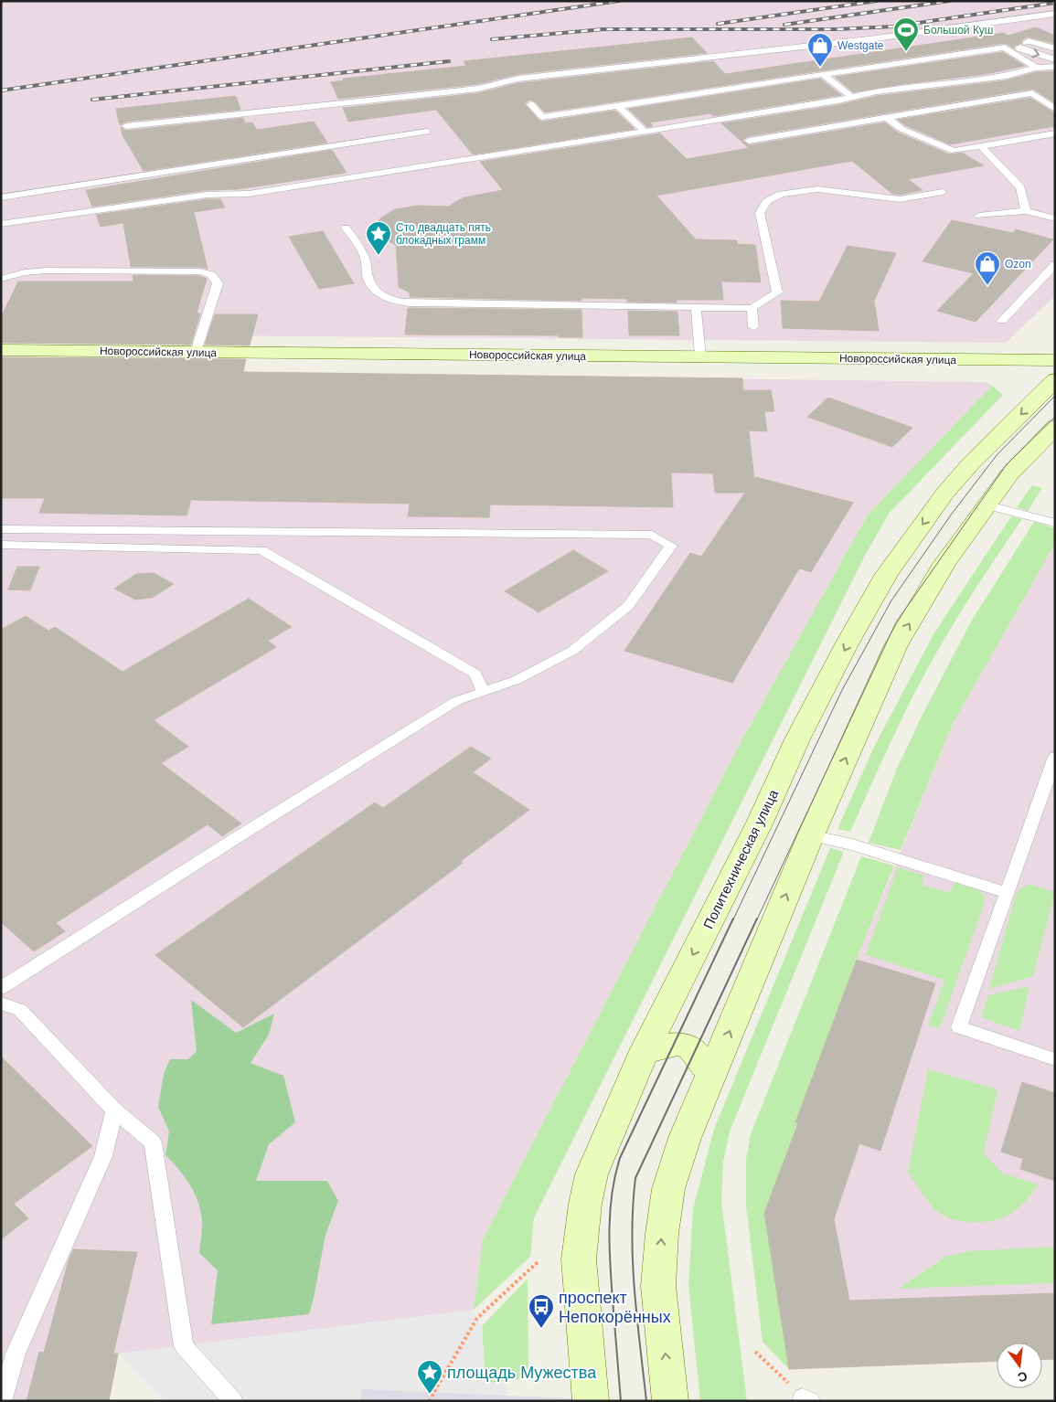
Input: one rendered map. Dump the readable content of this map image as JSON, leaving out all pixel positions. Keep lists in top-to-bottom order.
{
  "streets": {
    "main road": ["Новороссийская улица", "Политехническая улица"]
  },
  "places": {
    "sports": ["Большой Куш"],
    "shop": ["Westgate", "Ozon"],
    "place": ["Сто двадцать пять блокадных грамм", "площадь Мужества"],
    "bus stop": ["проспект Непокорённых"]
  },
  "north": "bottom"
}
